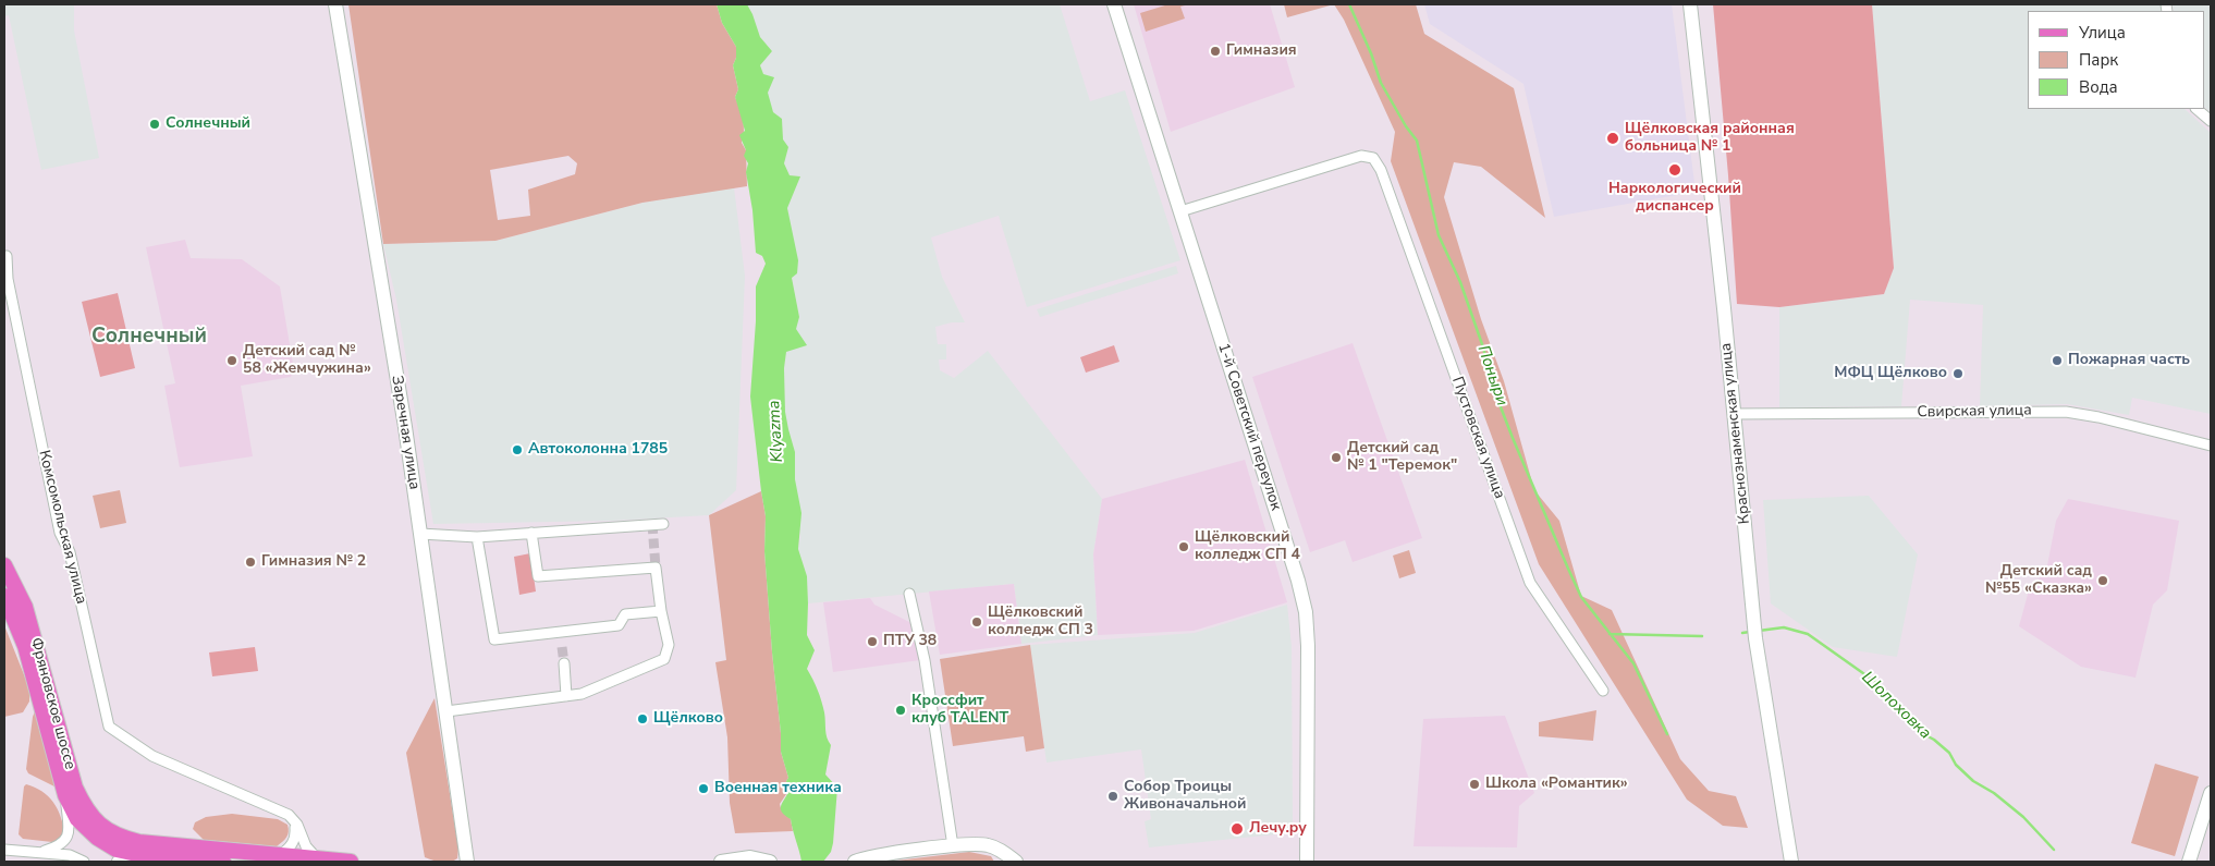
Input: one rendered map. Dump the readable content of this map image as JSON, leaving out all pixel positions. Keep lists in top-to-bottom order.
{
  "streets": {
    "main road": ["Фряновское шоссе"],
    "street": [
      "Свирская улица",
      "1-й Советский переулок",
      "Заречная улица",
      "Краснознаменская улица",
      "Пустовская улица",
      "Комсомольская улица"
    ]
  },
  "crossings": [
    ["Свирская улица", "Краснознаменская улица"],
    ["1-й Советский переулок", "Пустовская улица"]
  ],
  "districts": ["Солнечный"],
  "water": ["Поныри", "Klyazma", "Шолоховка"],
  "places": [
    "Гимназия",
    "Солнечный",
    "Щёлковская районная больница № 1",
    "Наркологический диспансер",
    "Детский сад № 58 «Жемчужина»",
    "Пожарная часть",
    "МФЦ Щёлково",
    "Автоколонна 1785",
    "Детский сад № 1 \"Теремок\"",
    "Щёлковский колледж СП 4",
    "Гимназия № 2",
    "Детский сад №55 «Сказка»",
    "Щёлковский колледж СП 3",
    "ПТУ 38",
    "Кроссфит клуб TALENT",
    "Щёлково",
    "Школа «Романтик»",
    "Военная техника",
    "Собор Троицы Живоначальной",
    "Лечу.ру"
  ],
  "legend": ["Улица", "Парк", "Вода"]
}
